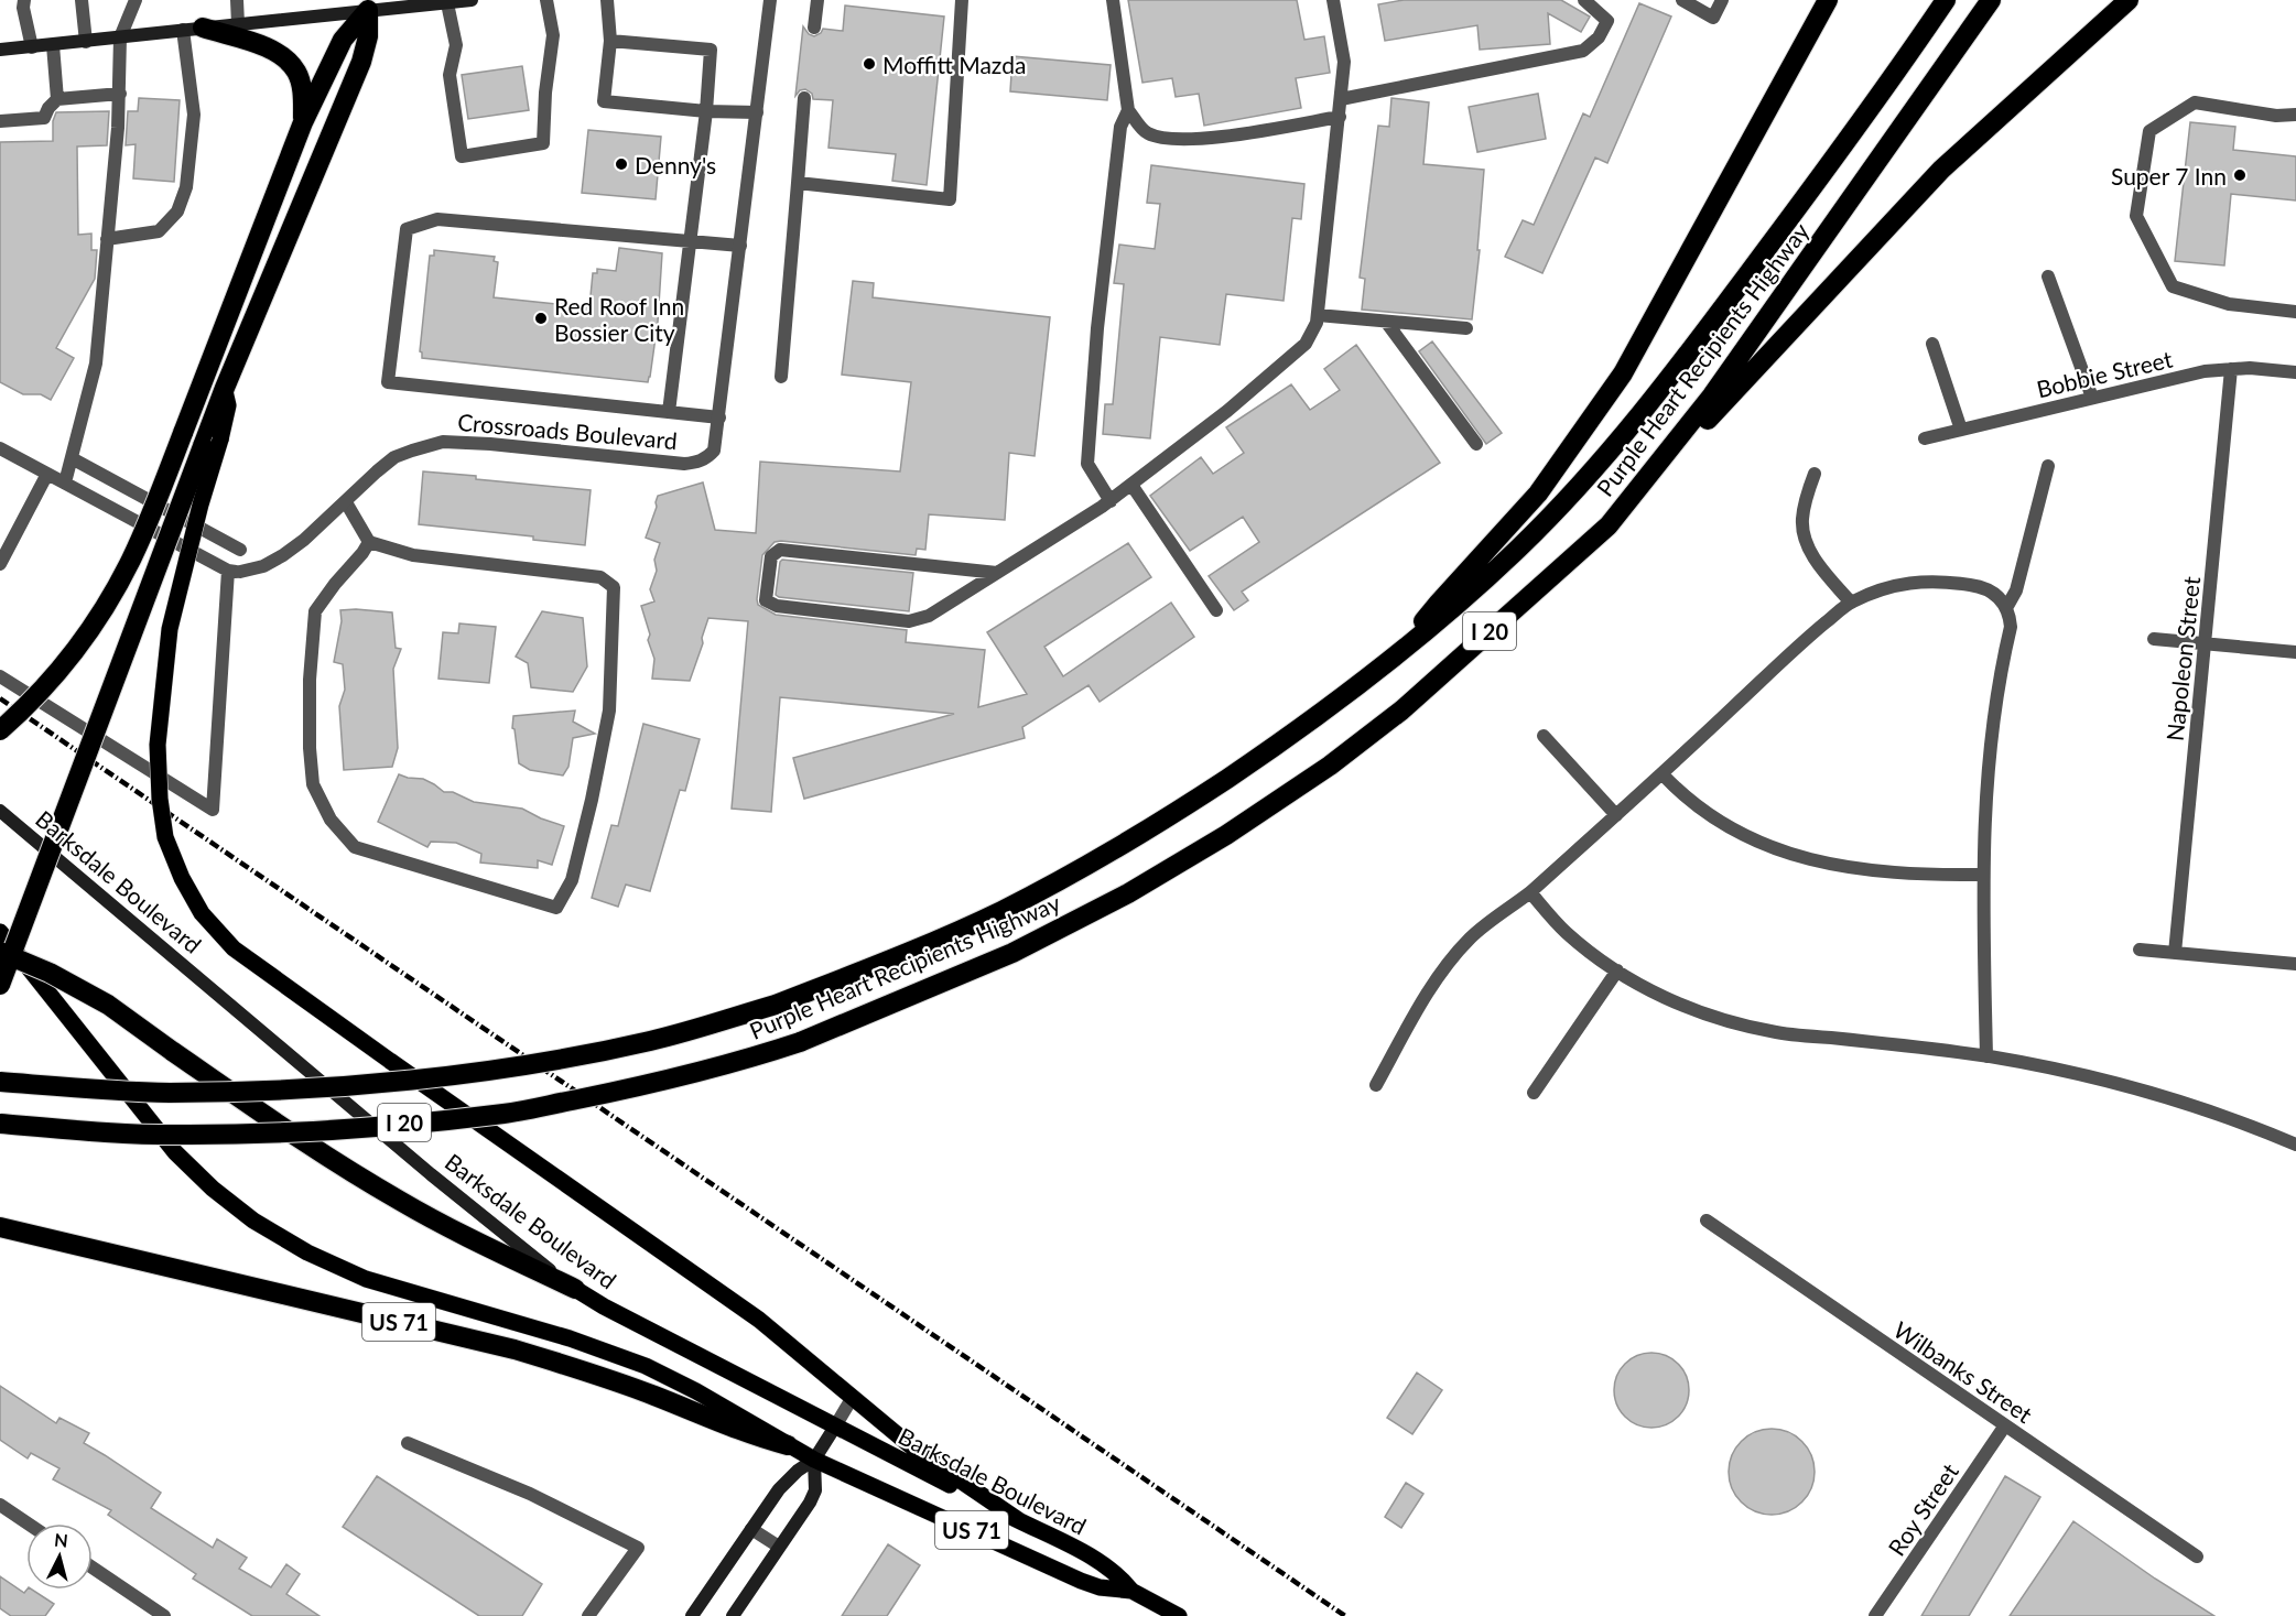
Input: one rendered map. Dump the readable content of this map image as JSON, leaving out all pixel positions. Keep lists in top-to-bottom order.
{
  "streets": {
    "highway": ["Purple Heart Recipients Highway", "I 20", "US 71"],
    "main road": ["Barksdale Boulevard"],
    "street": [
      "Bobbie Street",
      "Crossroads Boulevard",
      "Napoleon Street",
      "Wilbanks Street",
      "Roy Street"
    ]
  },
  "crossings": [
    ["Bobbie Street", "Napoleon Street"],
    ["Barksdale Boulevard", "US 71"],
    ["Wilbanks Street", "Roy Street"]
  ],
  "places": [
    "Moffitt Mazda",
    "Denny's",
    "Super 7 Inn",
    "Red Roof Inn Bossier City"
  ],
  "north": "top"
}
